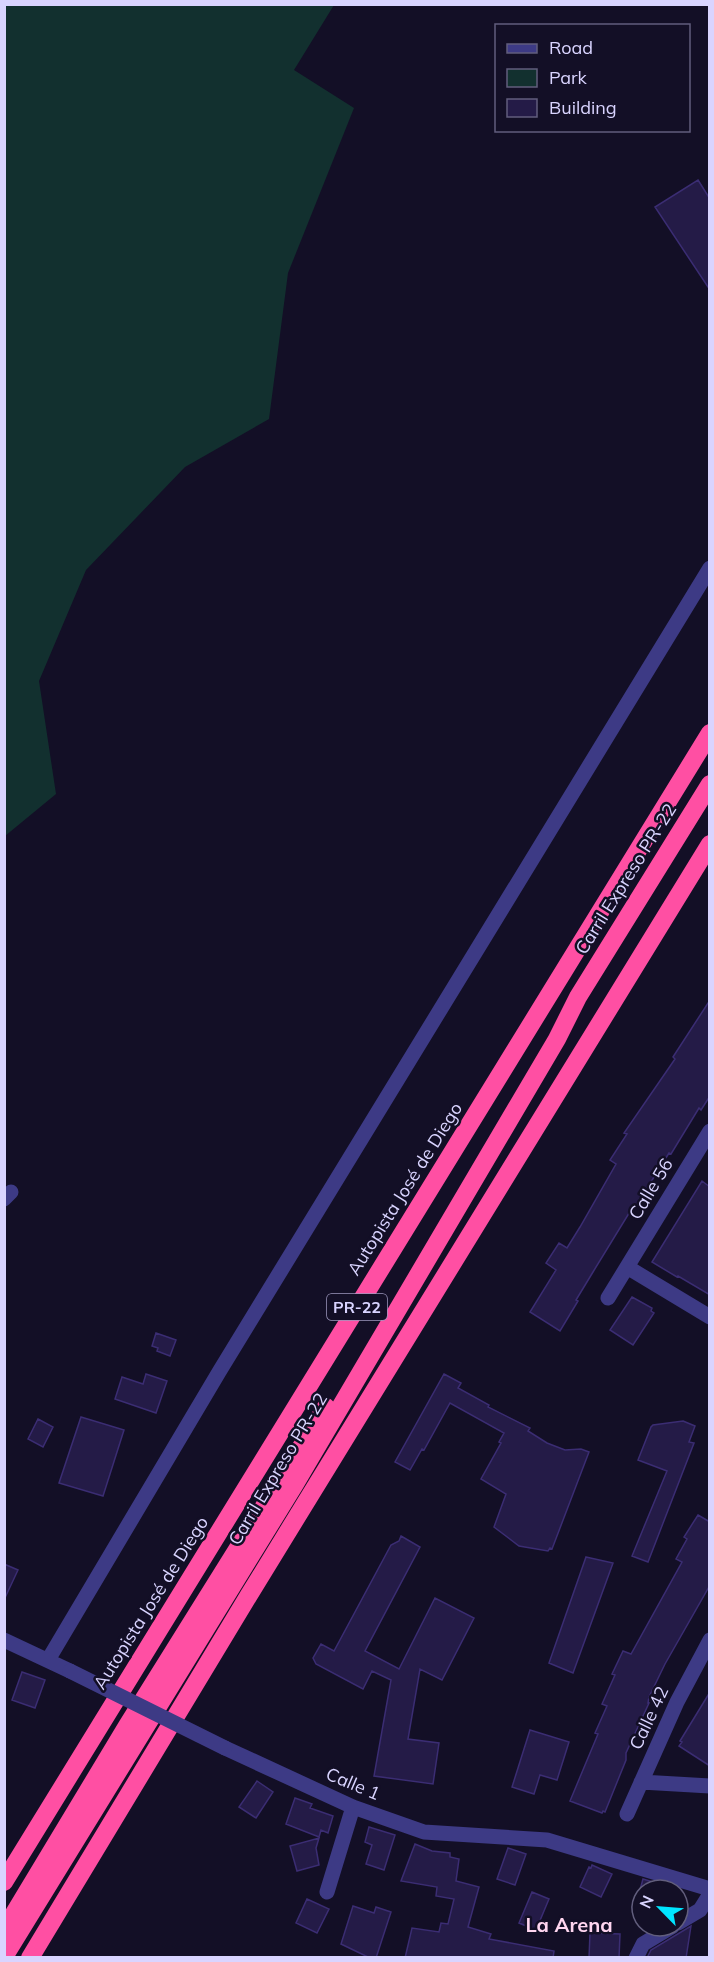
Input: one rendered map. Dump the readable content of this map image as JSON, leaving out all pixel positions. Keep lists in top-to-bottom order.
{
  "streets": {
    "highway": ["Carril Expreso PR-22", "Autopista José de Diego", "PR-22"],
    "street": ["Calle 56", "Calle 42", "Calle 1"]
  },
  "districts": ["La Arena"],
  "legend": ["Road", "Park", "Building"],
  "north": "top left"
}
